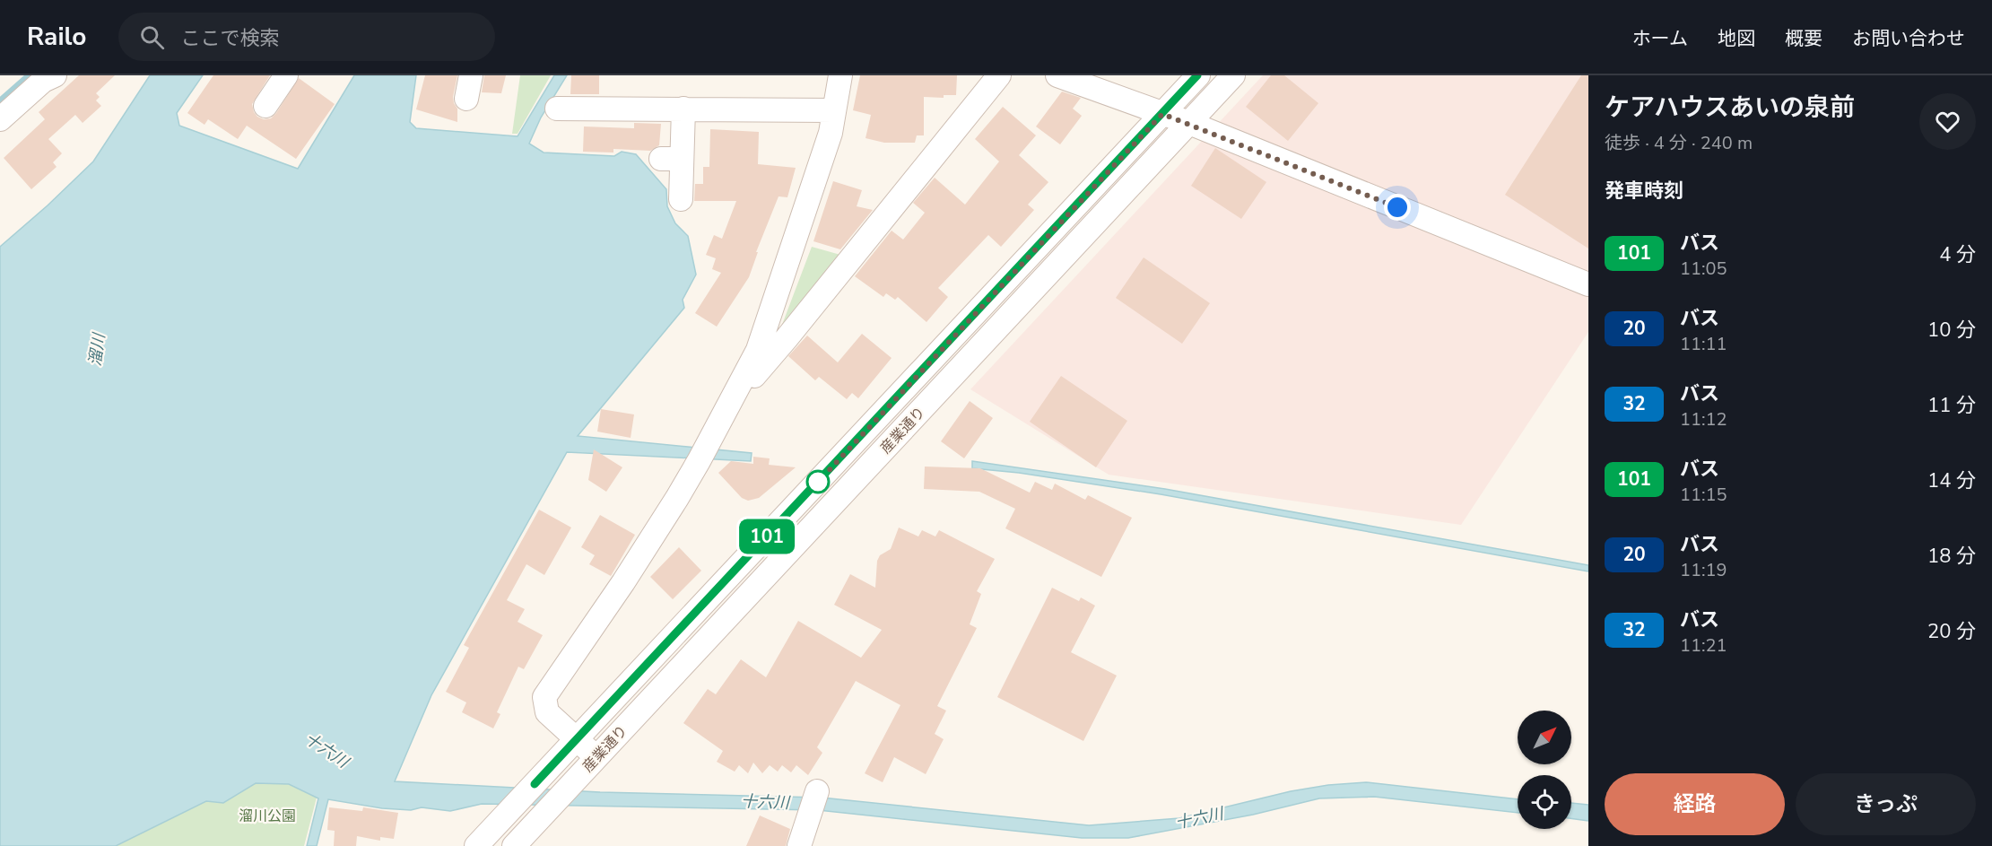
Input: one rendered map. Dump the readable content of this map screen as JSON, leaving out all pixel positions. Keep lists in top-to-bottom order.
{
  "streets": {
    "street": ["産業通り"]
  },
  "water": ["溜川", "十六川"],
  "parks": ["溜川公園"],
  "lines": ["bus line 101"],
  "north": "top right",
  "page": {
    "header": "Railo",
    "search": "ここで検索",
    "nav": [
      "ホーム",
      "地図",
      "概要",
      "お問い合わせ"
    ],
    "on_map": "101",
    "heading": [
      ["ケアハウスあいの泉前", "徒歩 · 4 分 · 240 m"],
      "発車時刻"
    ],
    "list": [
      {
        "mark": "101",
        "name": "バス",
        "note": "11:05",
        "value": "4 分"
      },
      {
        "mark": "20",
        "name": "バス",
        "note": "11:11",
        "value": "10 分"
      },
      {
        "mark": "32",
        "name": "バス",
        "note": "11:12",
        "value": "11 分"
      },
      {
        "mark": "101",
        "name": "バス",
        "note": "11:15",
        "value": "14 分"
      },
      {
        "mark": "20",
        "name": "バス",
        "note": "11:19",
        "value": "18 分"
      },
      {
        "mark": "32",
        "name": "バス",
        "note": "11:21",
        "value": "20 分"
      }
    ],
    "buttons": ["経路", "きっぷ"]
  }
}
